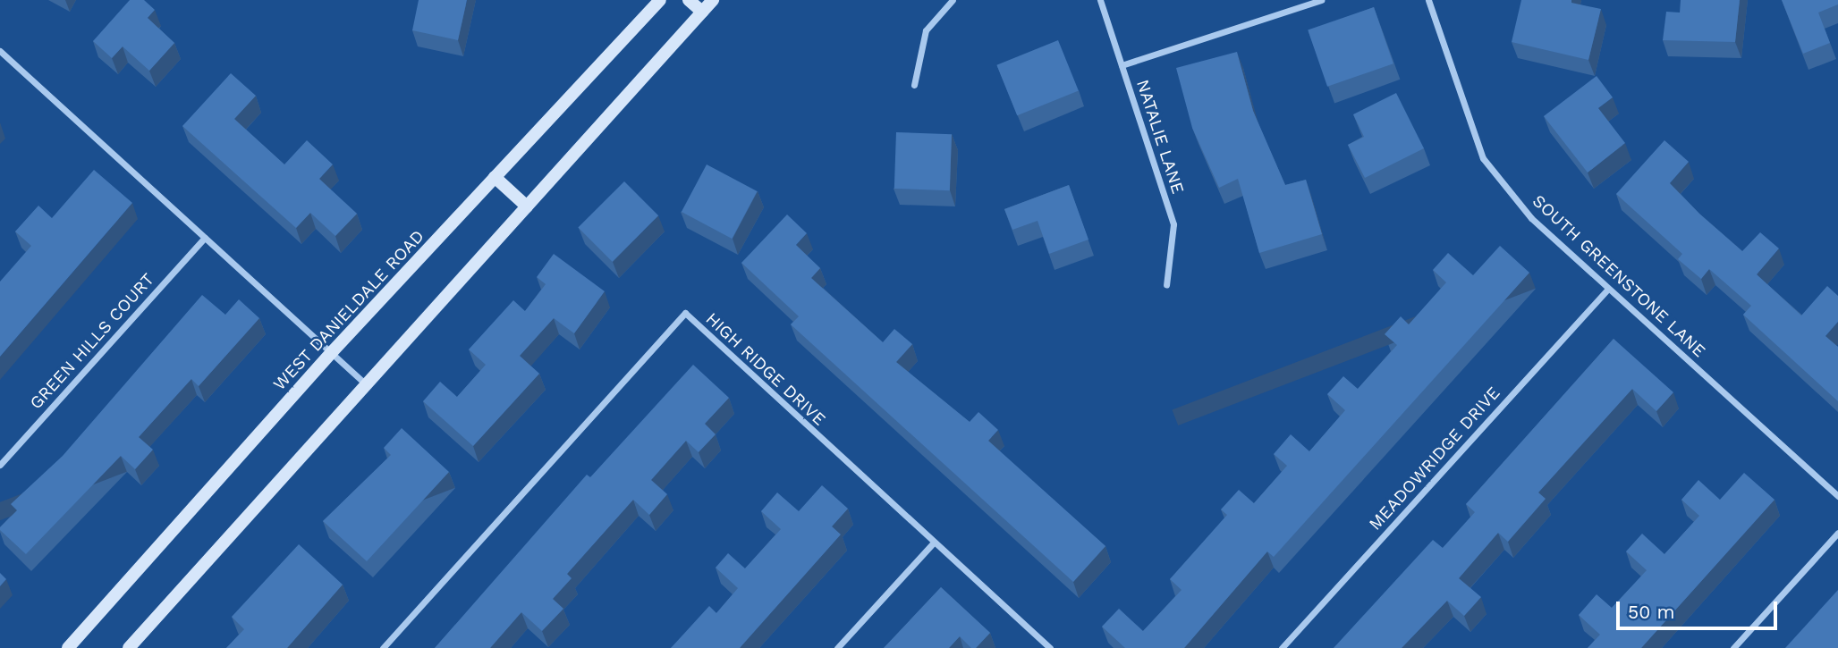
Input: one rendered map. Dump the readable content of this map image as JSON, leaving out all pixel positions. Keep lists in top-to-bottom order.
{
  "streets": {
    "main road": ["WEST DANIELDALE ROAD"],
    "street": [
      "NATALIE LANE",
      "SOUTH GREENSTONE LANE",
      "GREEN HILLS COURT",
      "HIGH RIDGE DRIVE",
      "MEADOWRIDGE DRIVE"
    ]
  },
  "crossings": [
    ["SOUTH GREENSTONE LANE", "MEADOWRIDGE DRIVE"]
  ],
  "scale_bar": "50 m"
}
